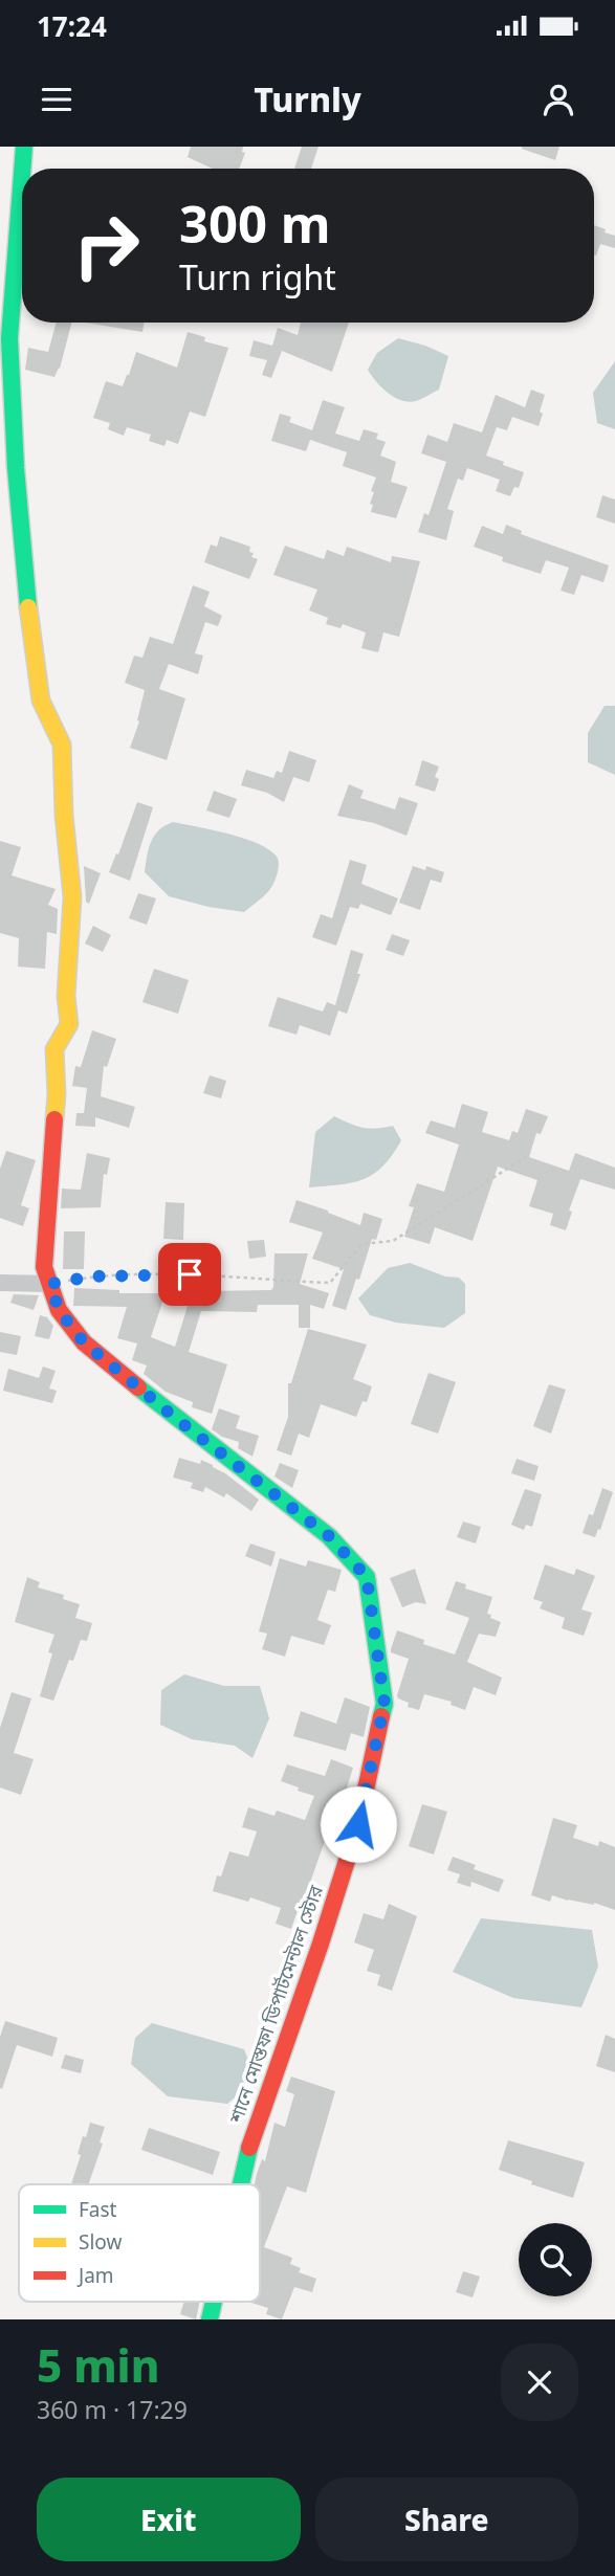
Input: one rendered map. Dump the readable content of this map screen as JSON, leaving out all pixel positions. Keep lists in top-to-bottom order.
{
  "streets": {
    "street": ["শানে মোস্তফা ডিপার্টমেন্টাল স্টোর"]
  },
  "legend": ["Fast", "Slow", "Jam"],
  "page": {
    "status": "17:24",
    "header": "Turnly",
    "turn": ["300 m", "Turn right"],
    "heading": ["5 min", "360 m · 17:29"],
    "buttons": ["Exit", "Share"]
  }
}
